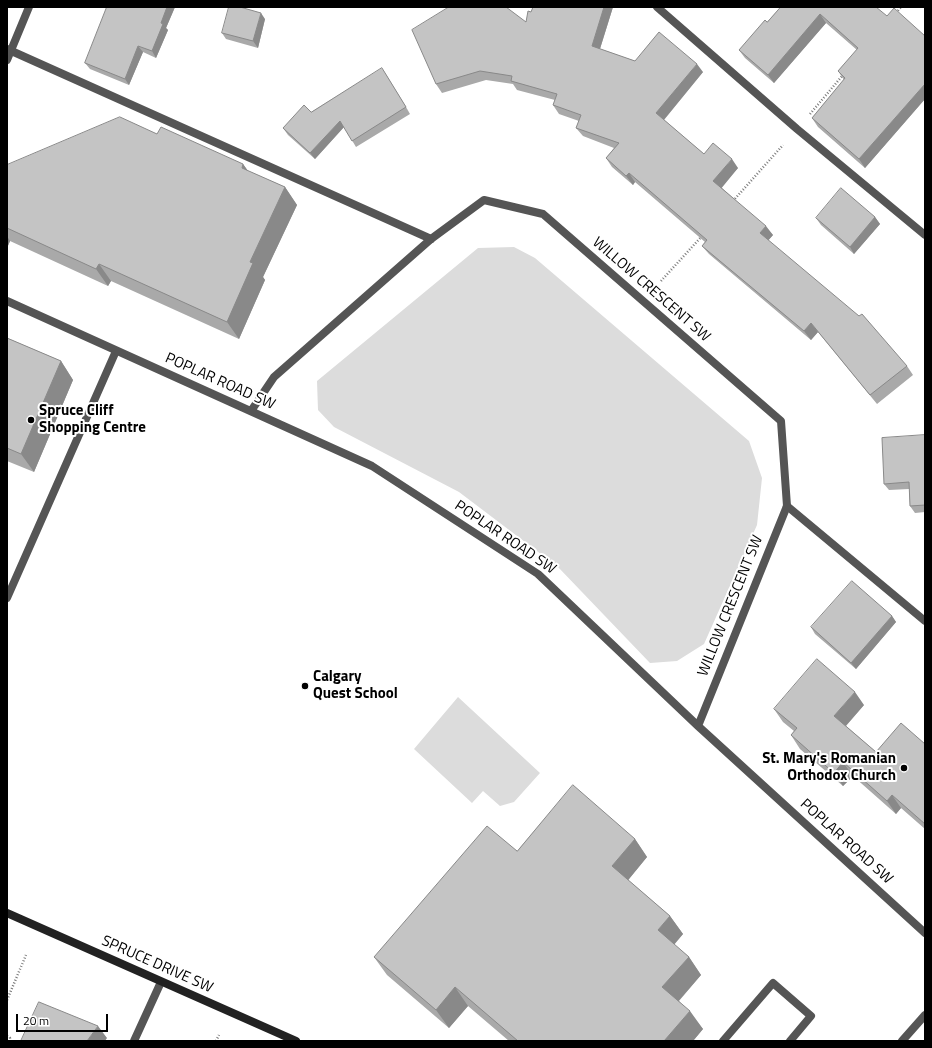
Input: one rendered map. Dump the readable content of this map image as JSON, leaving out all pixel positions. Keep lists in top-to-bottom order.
{
  "streets": {
    "street": ["WILLOW CRESCENT SW", "POPLAR ROAD SW", "SPRUCE DRIVE SW"]
  },
  "crossings": [
    ["WILLOW CRESCENT SW", "POPLAR ROAD SW"]
  ],
  "places": ["Spruce Cliff Shopping Centre", "Calgary Quest School", "St. Mary's Romanian Orthodox Church"],
  "scale_bar": "20 m"
}
